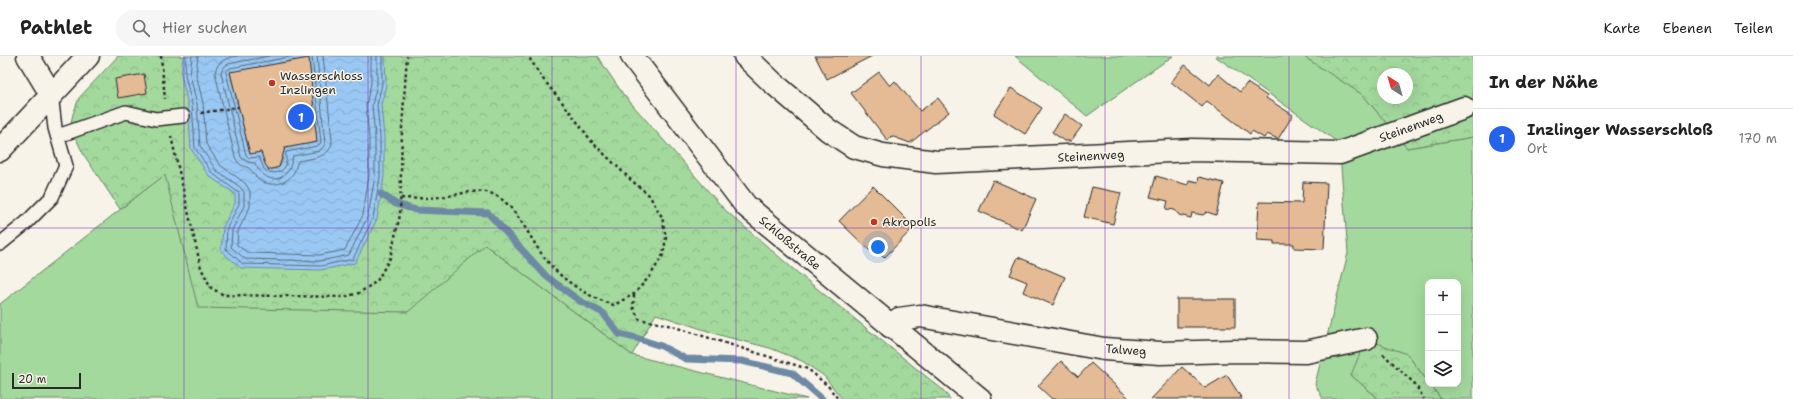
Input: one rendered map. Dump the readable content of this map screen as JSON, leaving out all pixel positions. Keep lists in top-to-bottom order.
{
  "streets": {
    "street": ["Steinenweg", "Schloßstraße", "Talweg"]
  },
  "crossings": [
    ["Schloßstraße", "Talweg"]
  ],
  "places": ["Wasserschloss Inzlingen", "Akropolis"],
  "scale_bar": "20 m",
  "north": "top left",
  "page": {
    "header": "Pathlet",
    "search": "Hier suchen",
    "nav": ["Karte", "Ebenen", "Teilen"],
    "heading": "In der Nähe",
    "pins": "1",
    "list": [
      {
        "mark": "1",
        "name": "Inzlinger Wasserschloß",
        "note": "Ort",
        "value": "170 m"
      }
    ],
    "map_buttons": ["+", "−"],
    "scale": "20 m"
  }
}
